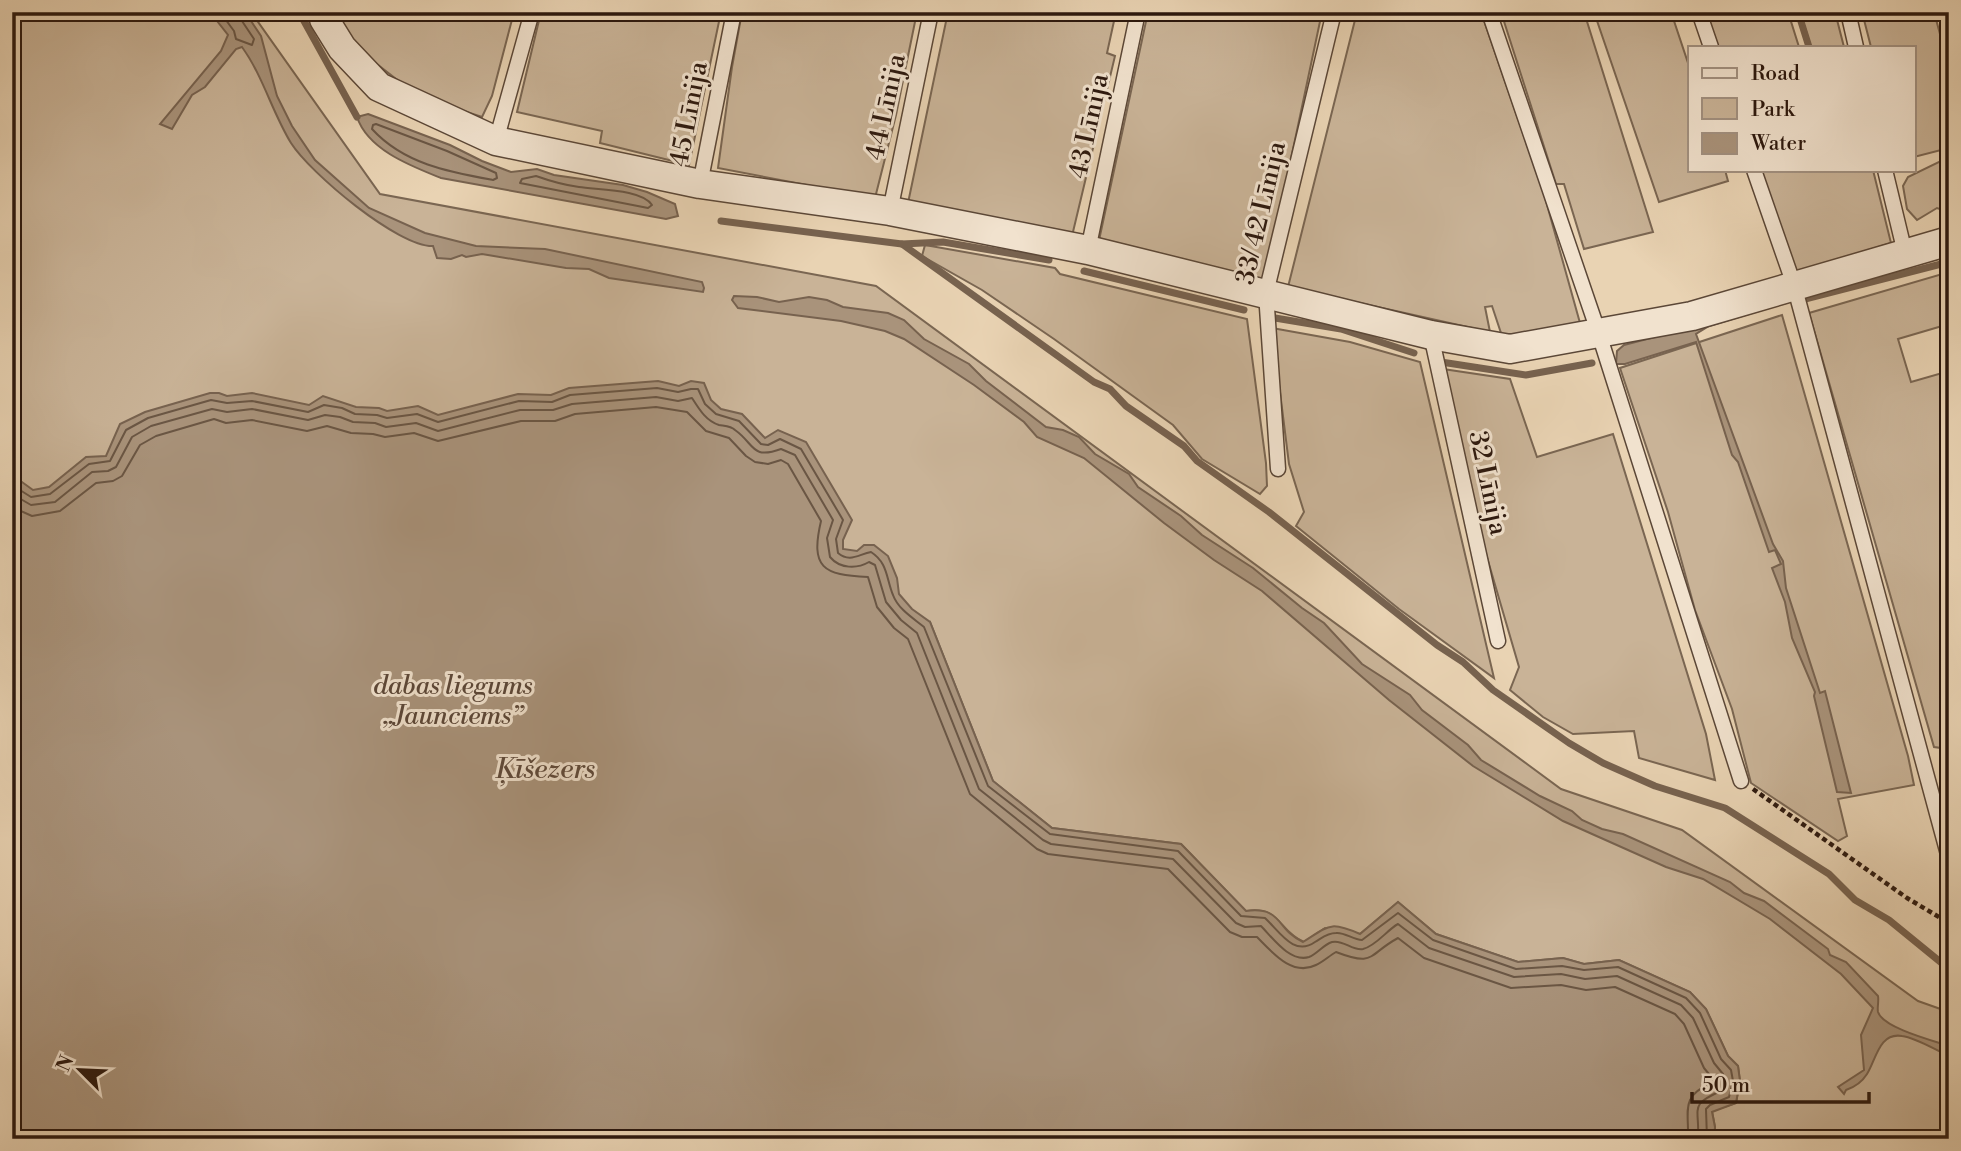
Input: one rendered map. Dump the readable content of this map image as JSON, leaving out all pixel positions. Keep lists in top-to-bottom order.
{
  "streets": {
    "lane": [
      "44 Līnija",
      "45 Līnija",
      "43 Līnija",
      "33/ 42 Līnija",
      "32 Līnija"
    ]
  },
  "water": ["Ķīšezers"],
  "parks": ["dabas liegums „Jaunciems”"],
  "legend": ["Road", "Park", "Water"],
  "scale_bar": "50 m",
  "north": "top left"
}
